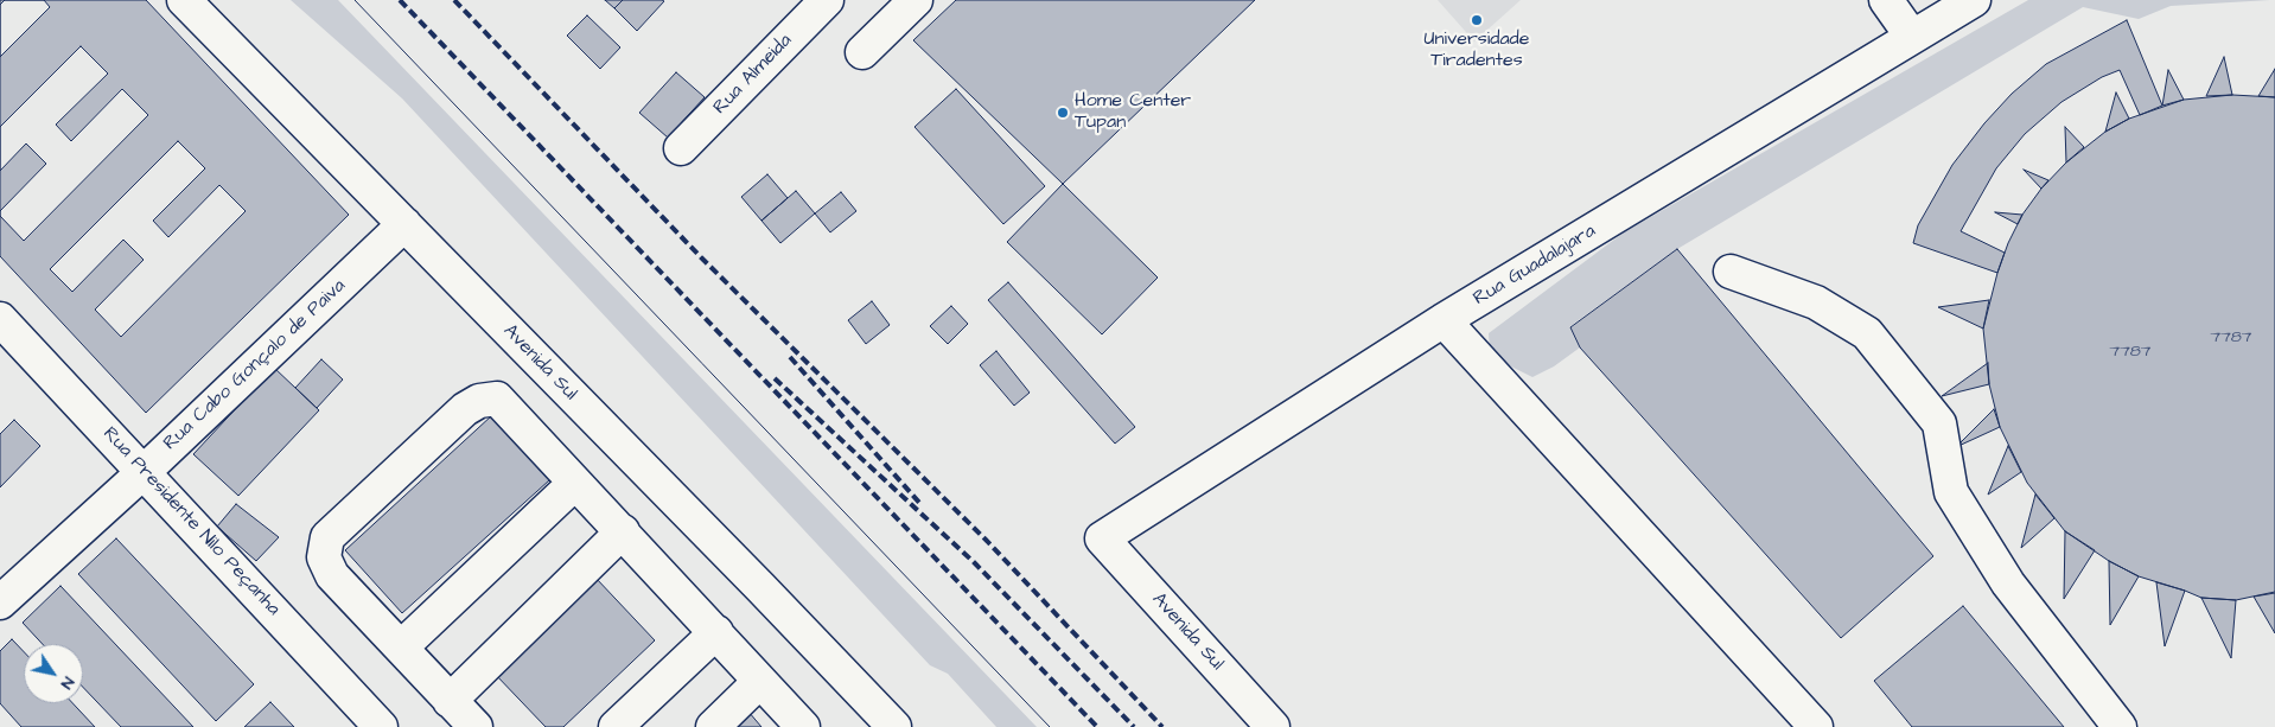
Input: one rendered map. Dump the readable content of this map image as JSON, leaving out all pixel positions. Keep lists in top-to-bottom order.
{
  "streets": {
    "street": [
      "Rua Almeida",
      "Rua Guadalajara",
      "Avenida Sul",
      "Rua Cabo Gonçalo de Paiva",
      "Rua Presidente Nilo Peçanha"
    ]
  },
  "crossings": [
    ["Rua Guadalajara", "Avenida Sul"],
    ["Avenida Sul", "Rua Cabo Gonçalo de Paiva"],
    ["Rua Cabo Gonçalo de Paiva", "Rua Presidente Nilo Peçanha"]
  ],
  "places": ["Universidade Tiradentes", "Home Center Tupan"],
  "house_numbers": ["7787", "7787"],
  "north": "bottom right"
}
